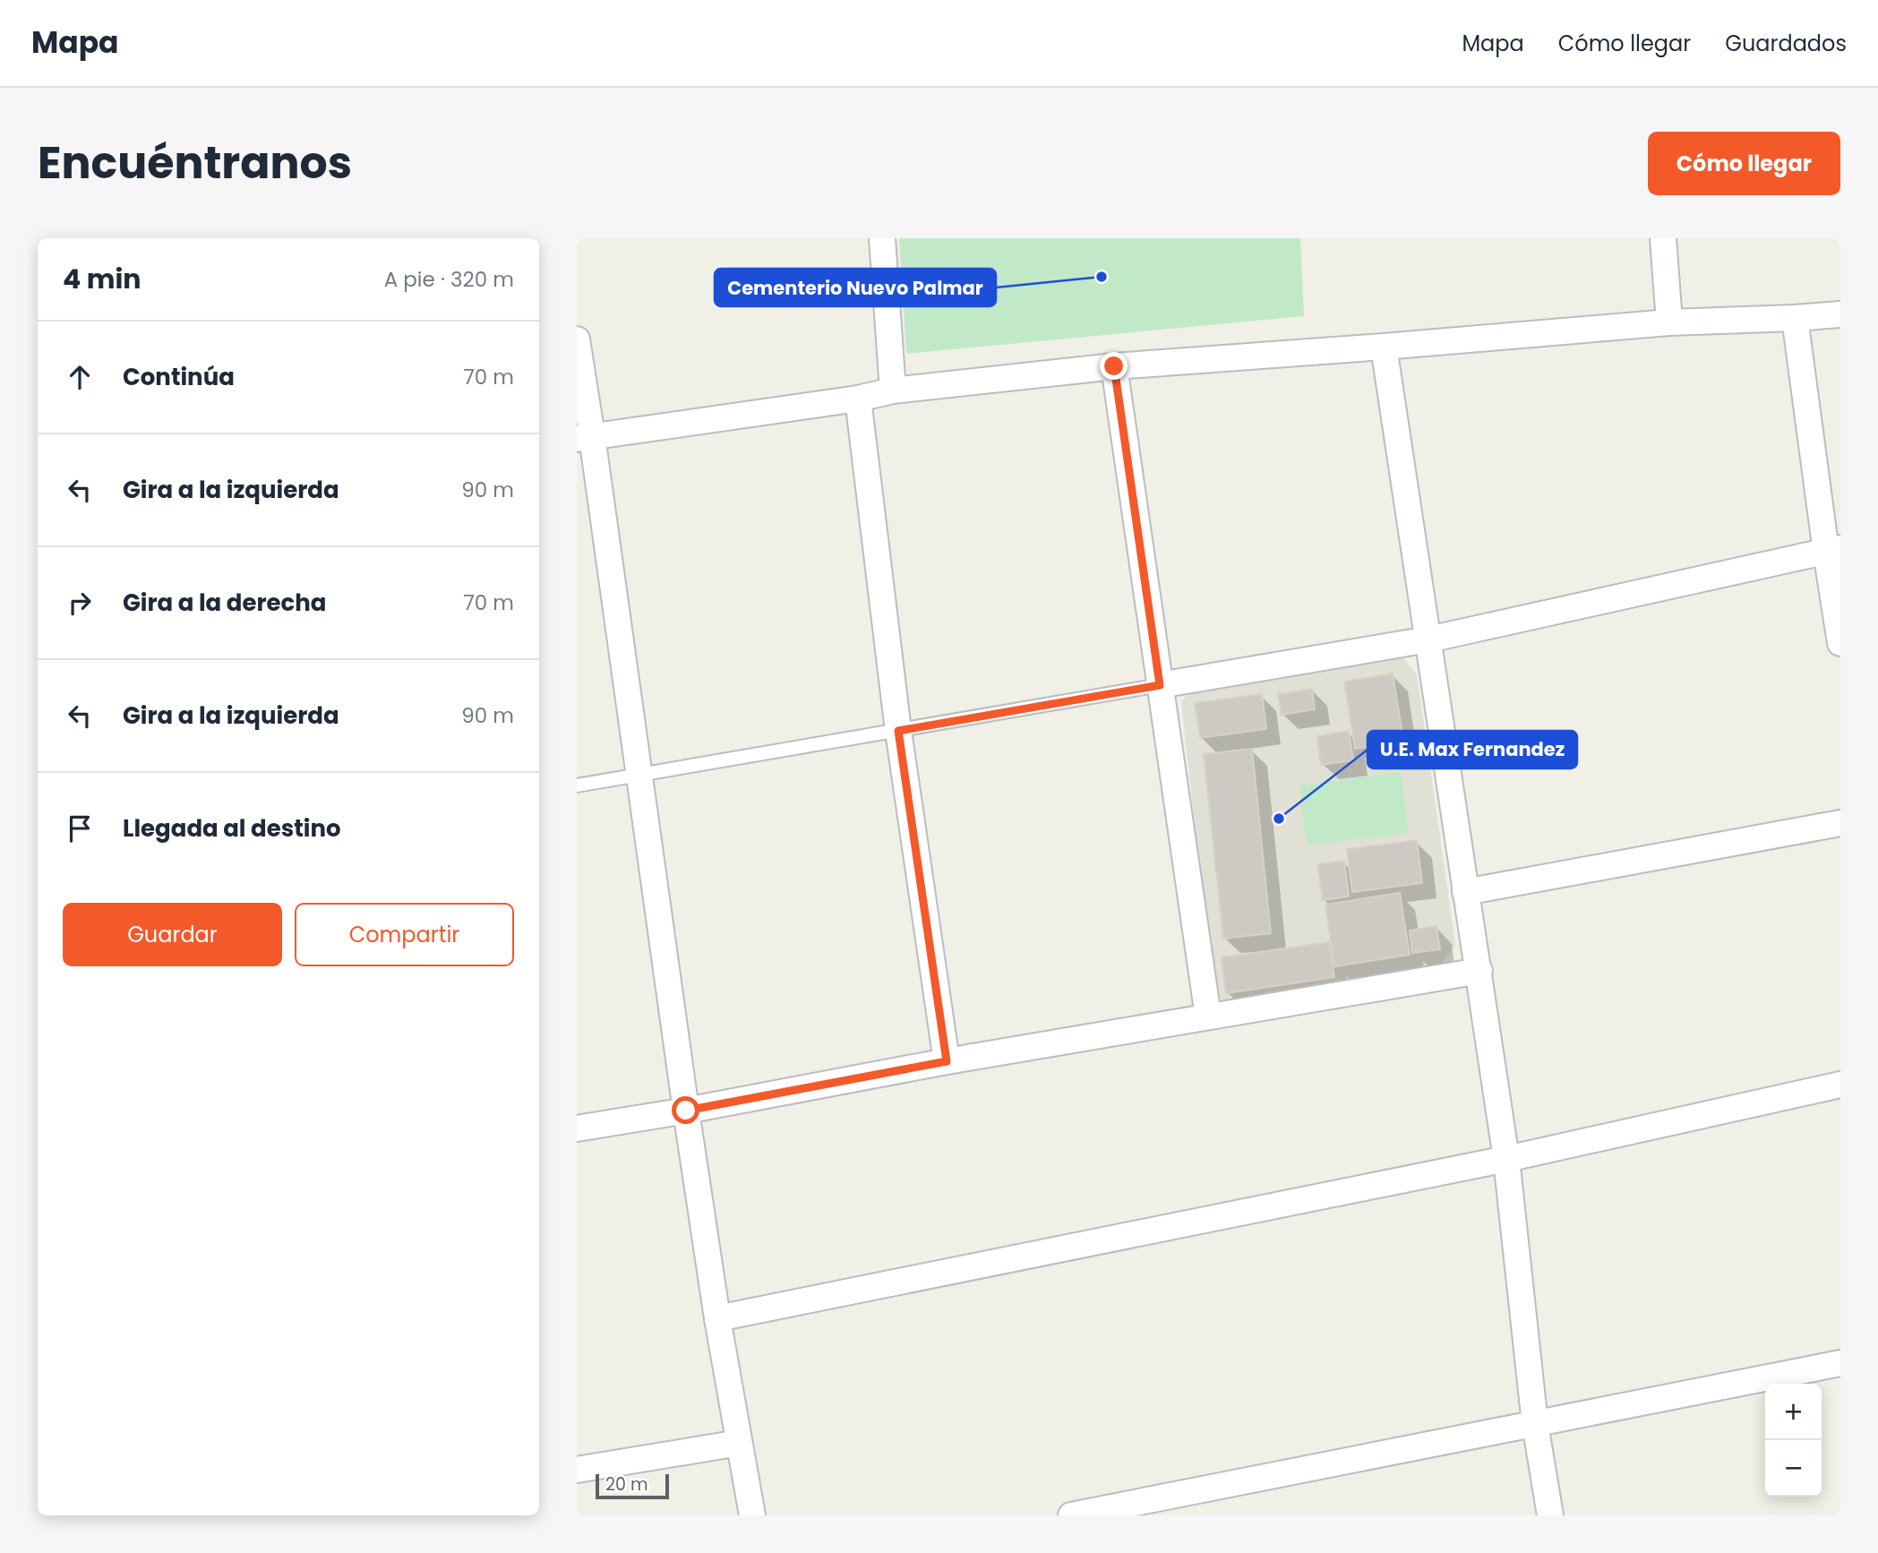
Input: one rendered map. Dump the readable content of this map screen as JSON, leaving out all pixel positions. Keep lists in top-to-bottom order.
{
  "places": ["Cementerio Nuevo Palmar", "U.E. Max Fernandez"],
  "scale_bar": "20 m",
  "page": {
    "header": "Mapa",
    "nav": ["Mapa", "Cómo llegar", "Guardados"],
    "title": "Encuéntranos",
    "buttons": [
      "Cómo llegar",
      ["Guardar", "Compartir"]
    ],
    "heading": ["4 min", "A pie · 320 m"],
    "list": [
      ["Continúa", "70 m"],
      ["Gira a la izquierda", "90 m"],
      ["Gira a la derecha", "70 m"],
      ["Gira a la izquierda", "90 m"],
      "Llegada al destino"
    ],
    "map_buttons": ["+", "−"],
    "scale": "20 m"
  }
}
